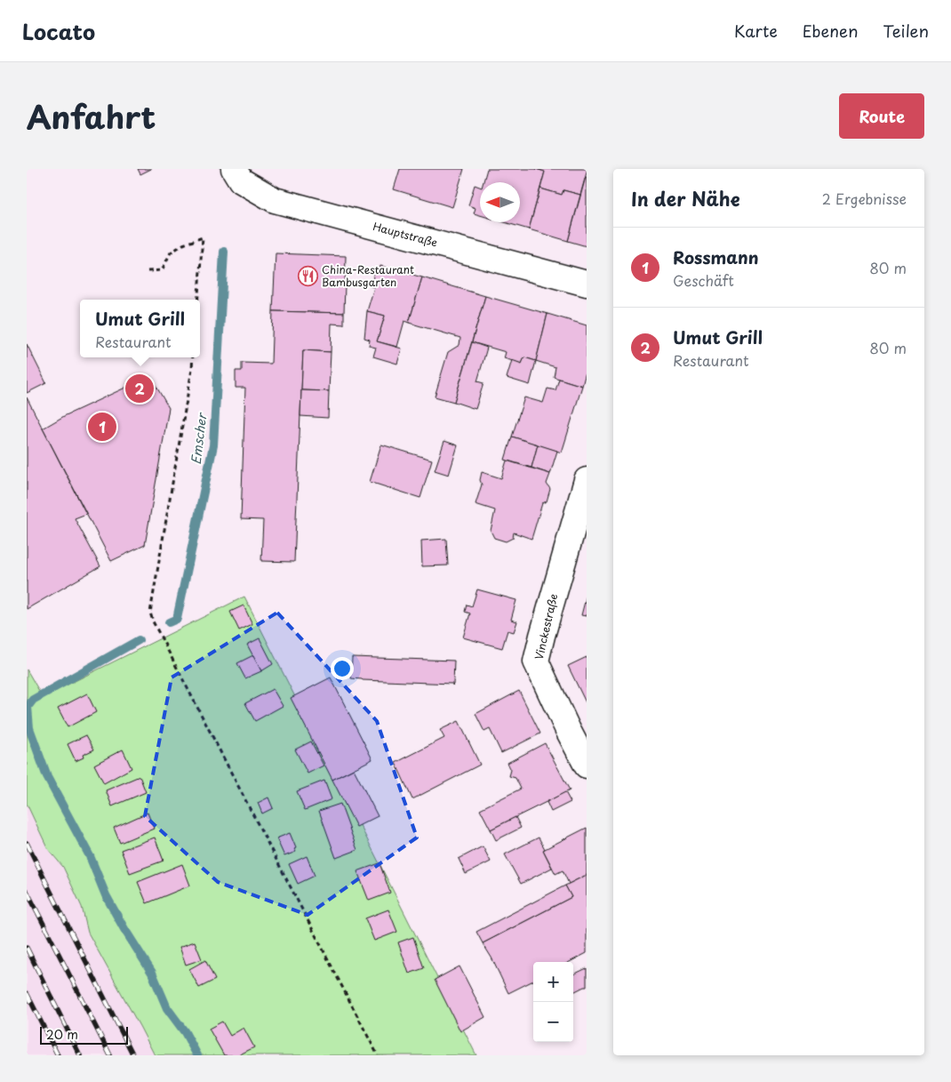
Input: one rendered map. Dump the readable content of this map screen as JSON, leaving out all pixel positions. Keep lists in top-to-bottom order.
{
  "streets": {
    "main road": ["Hauptstraße", "Vinckestraße"]
  },
  "water": ["Emscher"],
  "places": {
    "restaurant": ["China-Restaurant Bambusgarten"]
  },
  "scale_bar": "20 m",
  "north": "left",
  "page": {
    "header": "Locato",
    "nav": ["Karte", "Ebenen", "Teilen"],
    "title": "Anfahrt",
    "buttons": "Route",
    "heading": ["In der Nähe", "2 Ergebnisse"],
    "list": [
      {
        "mark": "1",
        "name": "Rossmann",
        "note": "Geschäft",
        "value": "80 m"
      },
      {
        "mark": "2",
        "name": "Umut Grill",
        "note": "Restaurant",
        "value": "80 m"
      }
    ],
    "popup": ["Umut Grill", "Restaurant"],
    "pins": ["2", "1"],
    "map_buttons": ["+", "−"],
    "scale": "20 m"
  }
}
